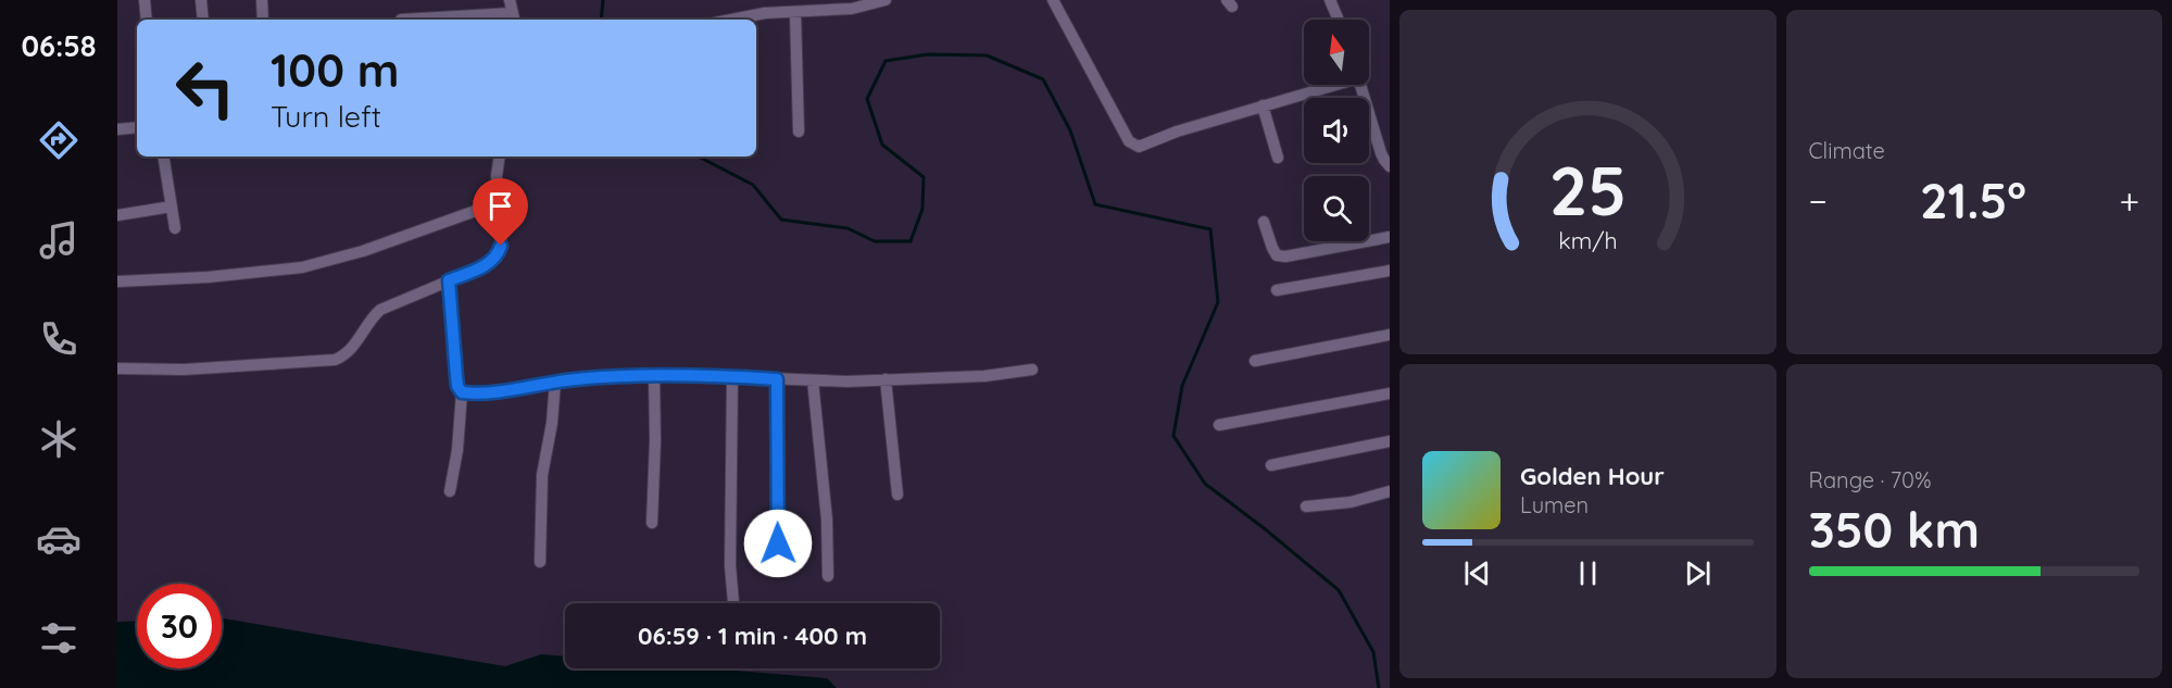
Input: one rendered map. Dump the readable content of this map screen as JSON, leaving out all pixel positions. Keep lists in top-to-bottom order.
{
  "north": "top",
  "page": {
    "tabs": "06:58",
    "tile": [
      "Climate",
      ["Range · 70%", "350 km"]
    ],
    "turn": ["100 m", "Turn left"],
    "heat": ["−", "21.5°", "+"],
    "song": ["Golden Hour", "Lumen"],
    "limit": "30",
    "trip": "06:59 · 1 min · 400 m",
    "gauge": ["25", "km/h"]
  }
}
